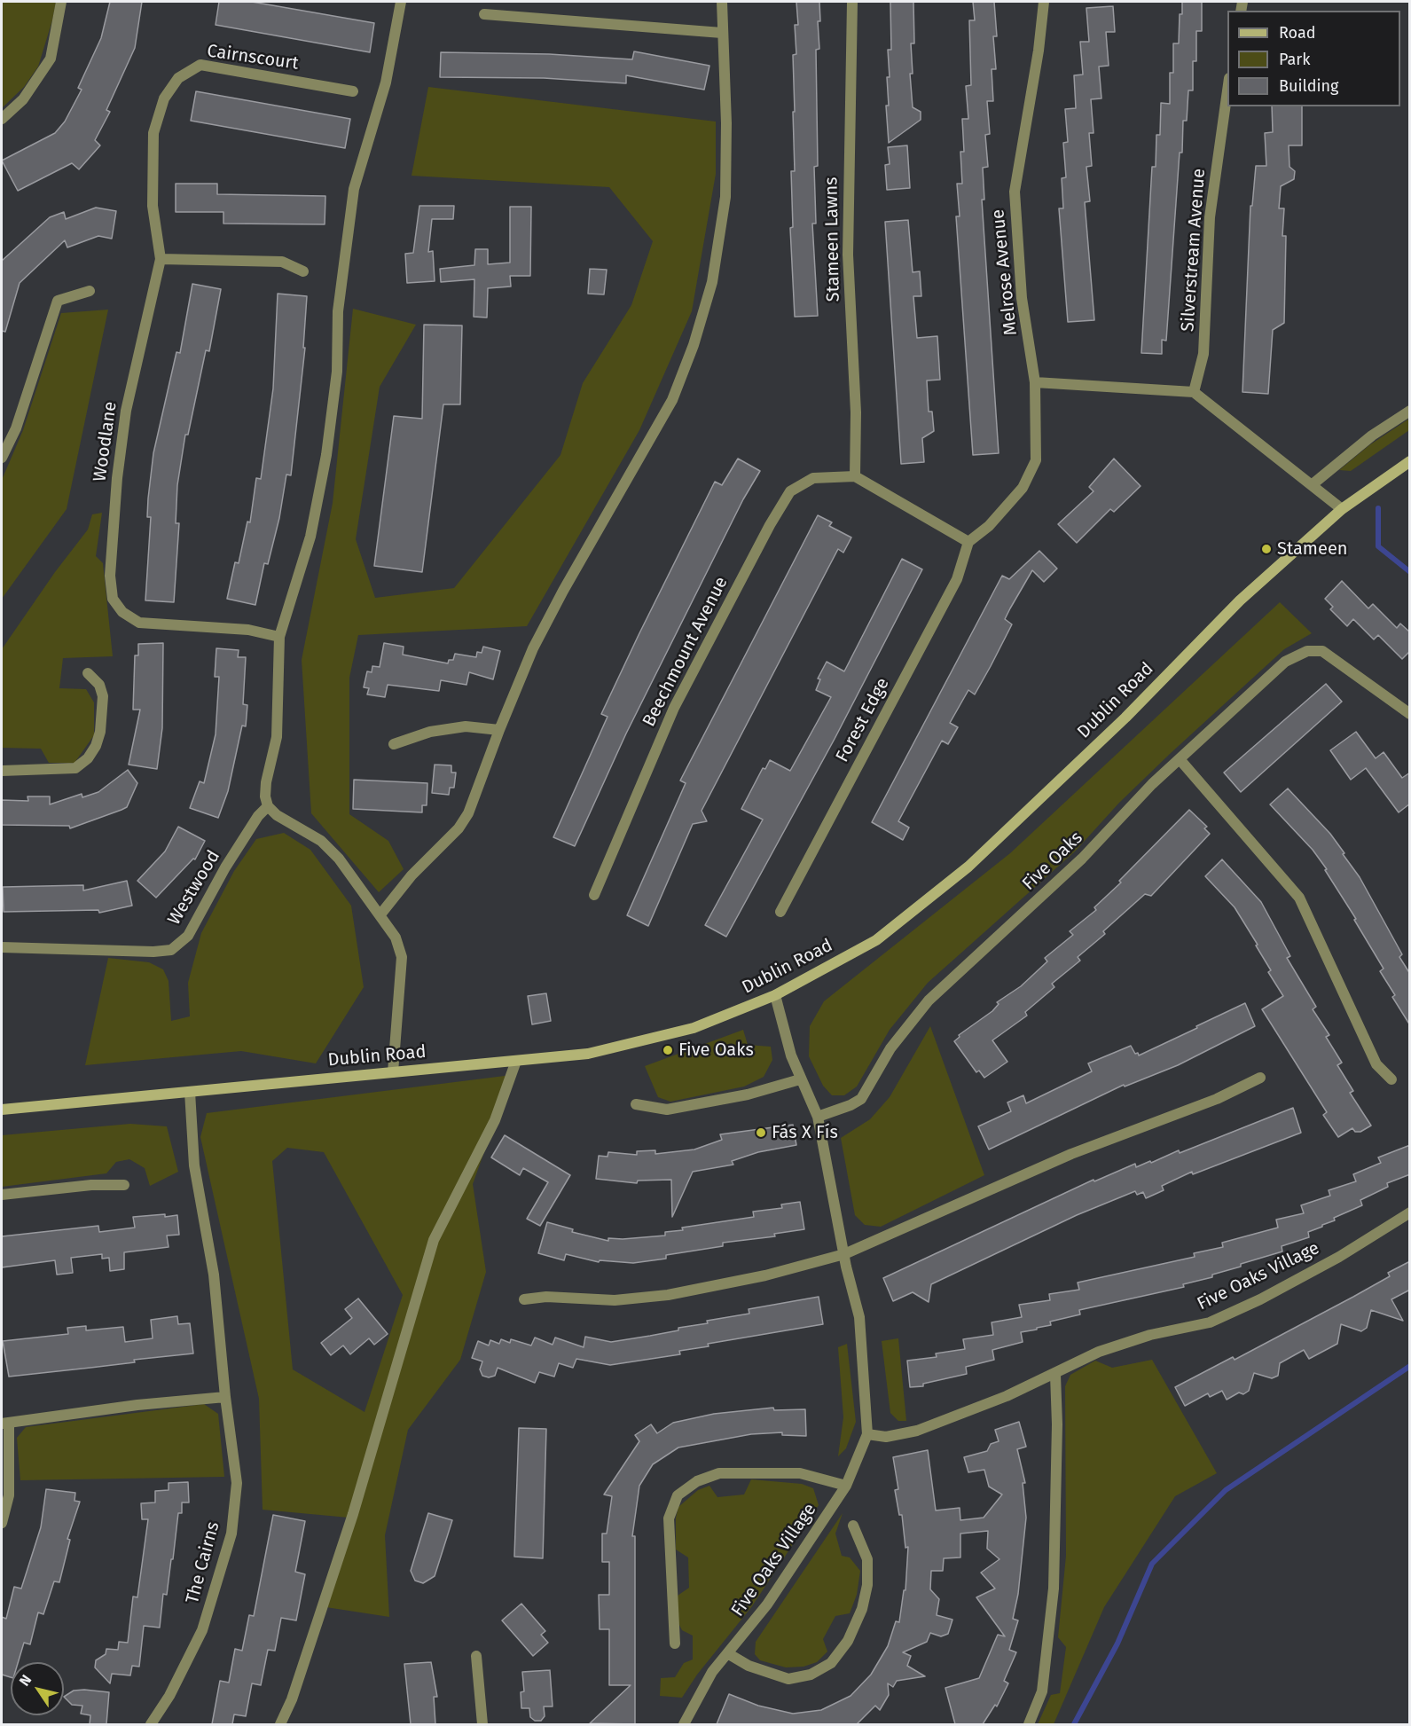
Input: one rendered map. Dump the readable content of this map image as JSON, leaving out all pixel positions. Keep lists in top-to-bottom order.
{
  "streets": {
    "main road": ["Dublin Road"],
    "street": [
      "Cairnscourt",
      "Stameen Lawns",
      "Silverstream Avenue",
      "Melrose Avenue",
      "Woodlane",
      "Beechmount Avenue",
      "Forest Edge",
      "Five Oaks",
      "Westwood",
      "Five Oaks Village",
      "The Cairns"
    ]
  },
  "crossings": [
    ["Cairnscourt", "Woodlane"],
    ["Stameen Lawns", "Beechmount Avenue"],
    ["Melrose Avenue", "Forest Edge"],
    ["Dublin Road", "The Cairns"]
  ],
  "places": ["Stameen", "Five Oaks", "Fás X Fís"],
  "legend": ["Road", "Park", "Building"],
  "north": "top left"
}
